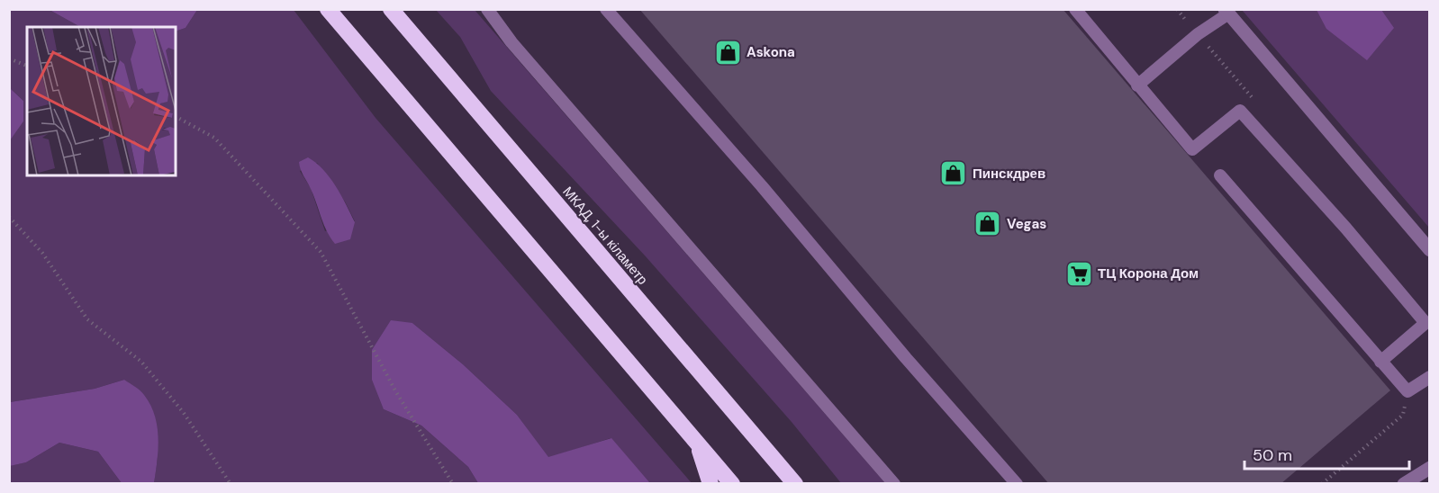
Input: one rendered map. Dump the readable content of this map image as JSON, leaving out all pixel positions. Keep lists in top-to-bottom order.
{
  "streets": {
    "highway": ["МКАД, 1-ы кіламетр"]
  },
  "places": {
    "shop": ["Askona", "Пинскдрев", "Vegas"],
    "supermarket": ["ТЦ Корона Дом"]
  },
  "scale_bar": "50 m"
}
